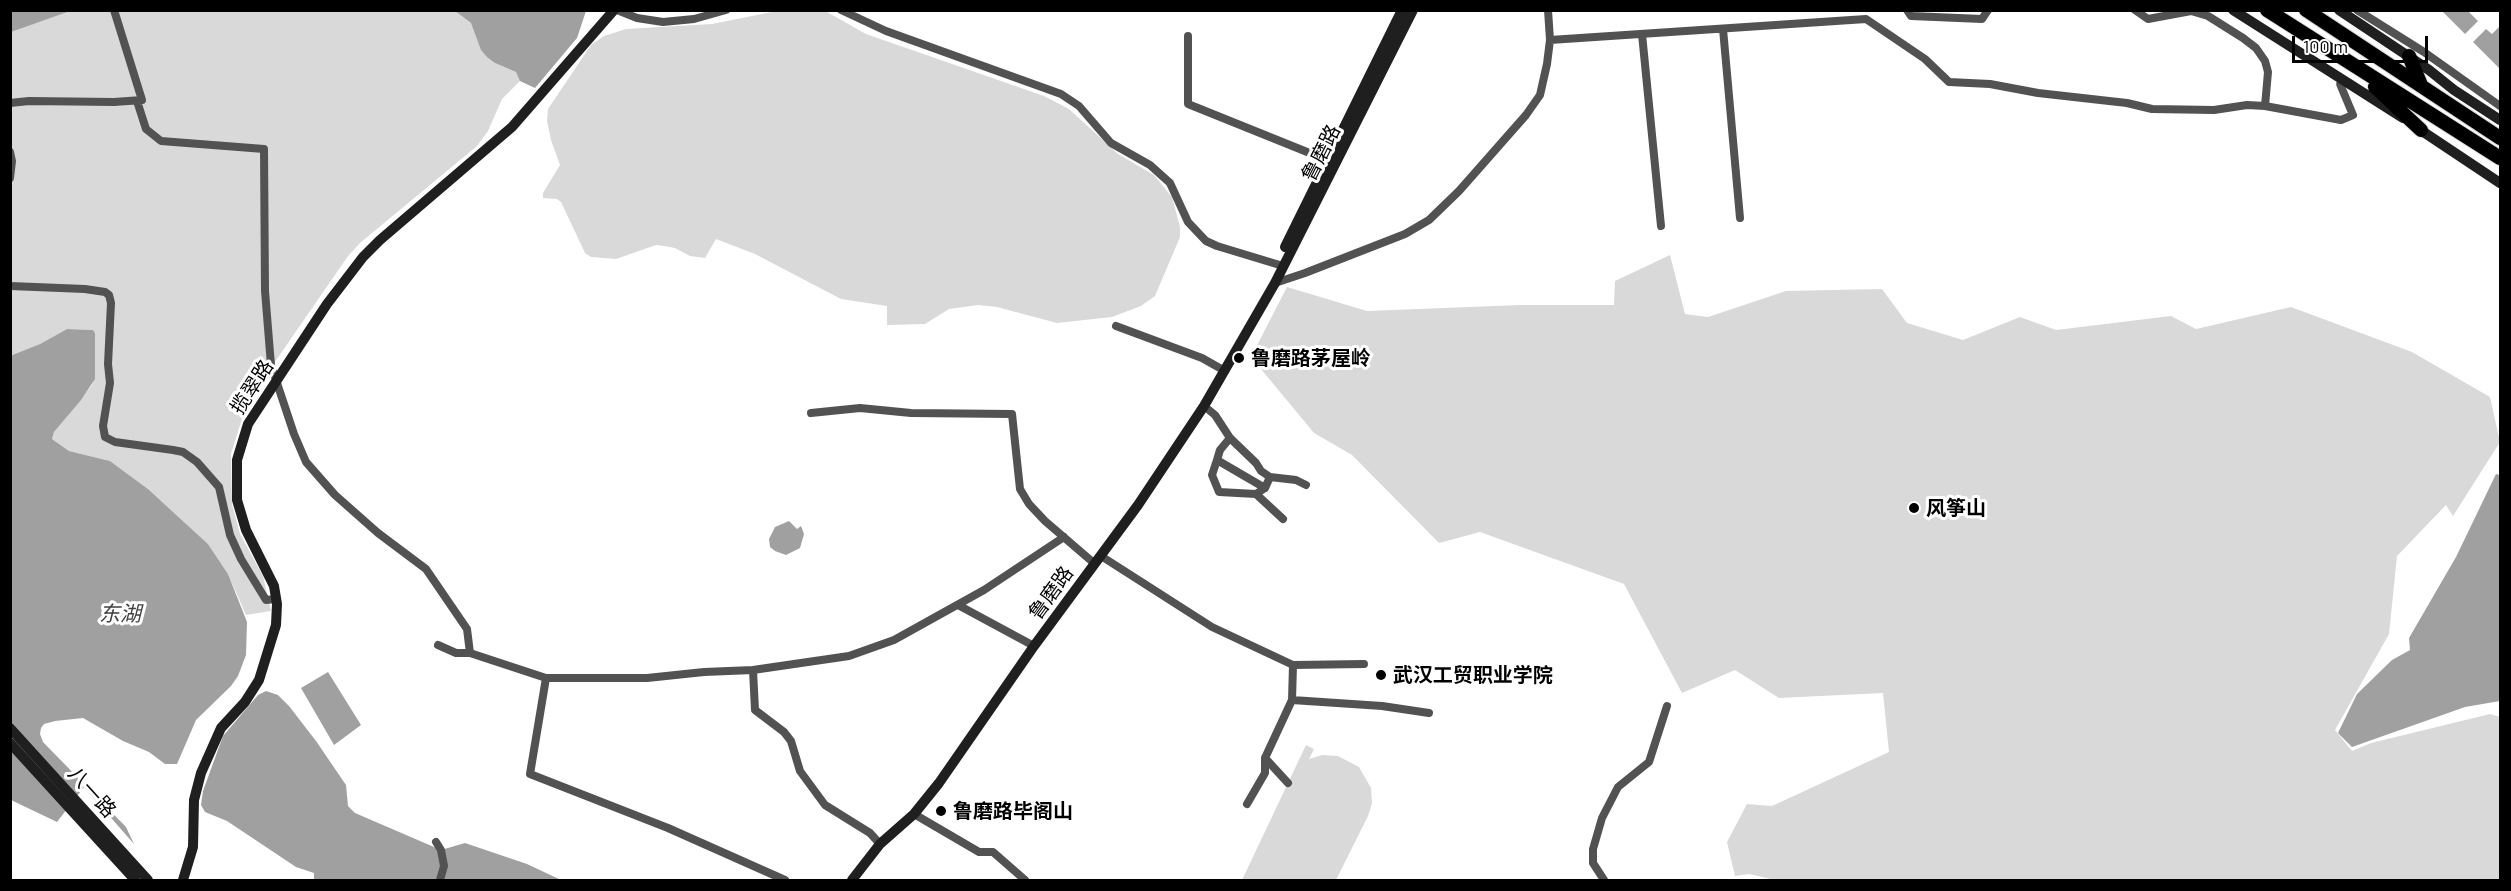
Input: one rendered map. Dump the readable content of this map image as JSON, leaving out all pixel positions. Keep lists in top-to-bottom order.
{
  "streets": {
    "street": ["鲁磨路", "揽翠路", "八一路"]
  },
  "water": ["东湖"],
  "places": [
    "鲁磨路茅屋岭",
    "风筝山",
    "武汉工贸职业学院",
    "鲁磨路毕阁山"
  ],
  "scale_bar": "100 m"
}
